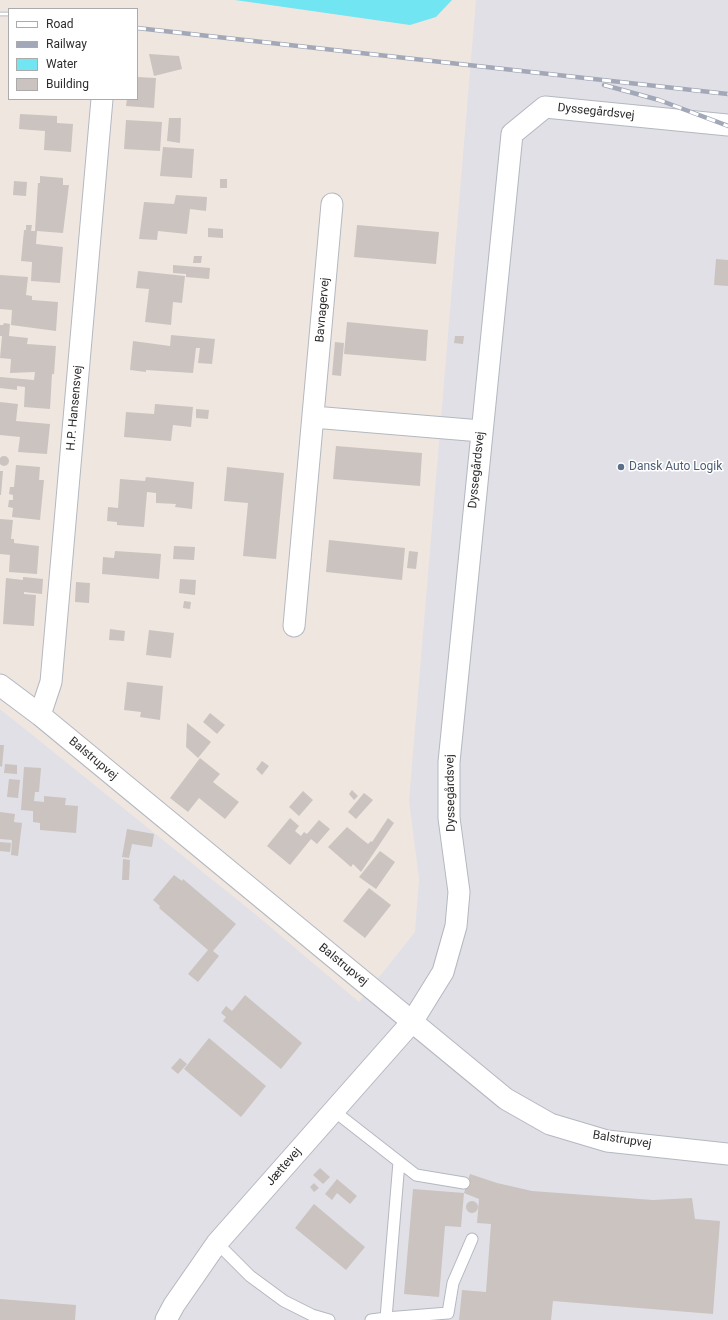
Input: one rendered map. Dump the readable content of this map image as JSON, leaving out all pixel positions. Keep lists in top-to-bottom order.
{
  "streets": {
    "street": [
      "Dyssegårdsvej",
      "Bavnagervej",
      "H.P. Hansensvej",
      "Balstrupvej",
      "Jættevej"
    ]
  },
  "crossings": [
    ["Dyssegårdsvej", "Balstrupvej"],
    ["Dyssegårdsvej", "Jættevej"],
    ["H.P. Hansensvej", "Balstrupvej"],
    ["Balstrupvej", "Jættevej"]
  ],
  "places": ["Dansk Auto Logik"],
  "legend": [
    "Road",
    "Railway",
    "Water",
    "Building"
  ]
}
